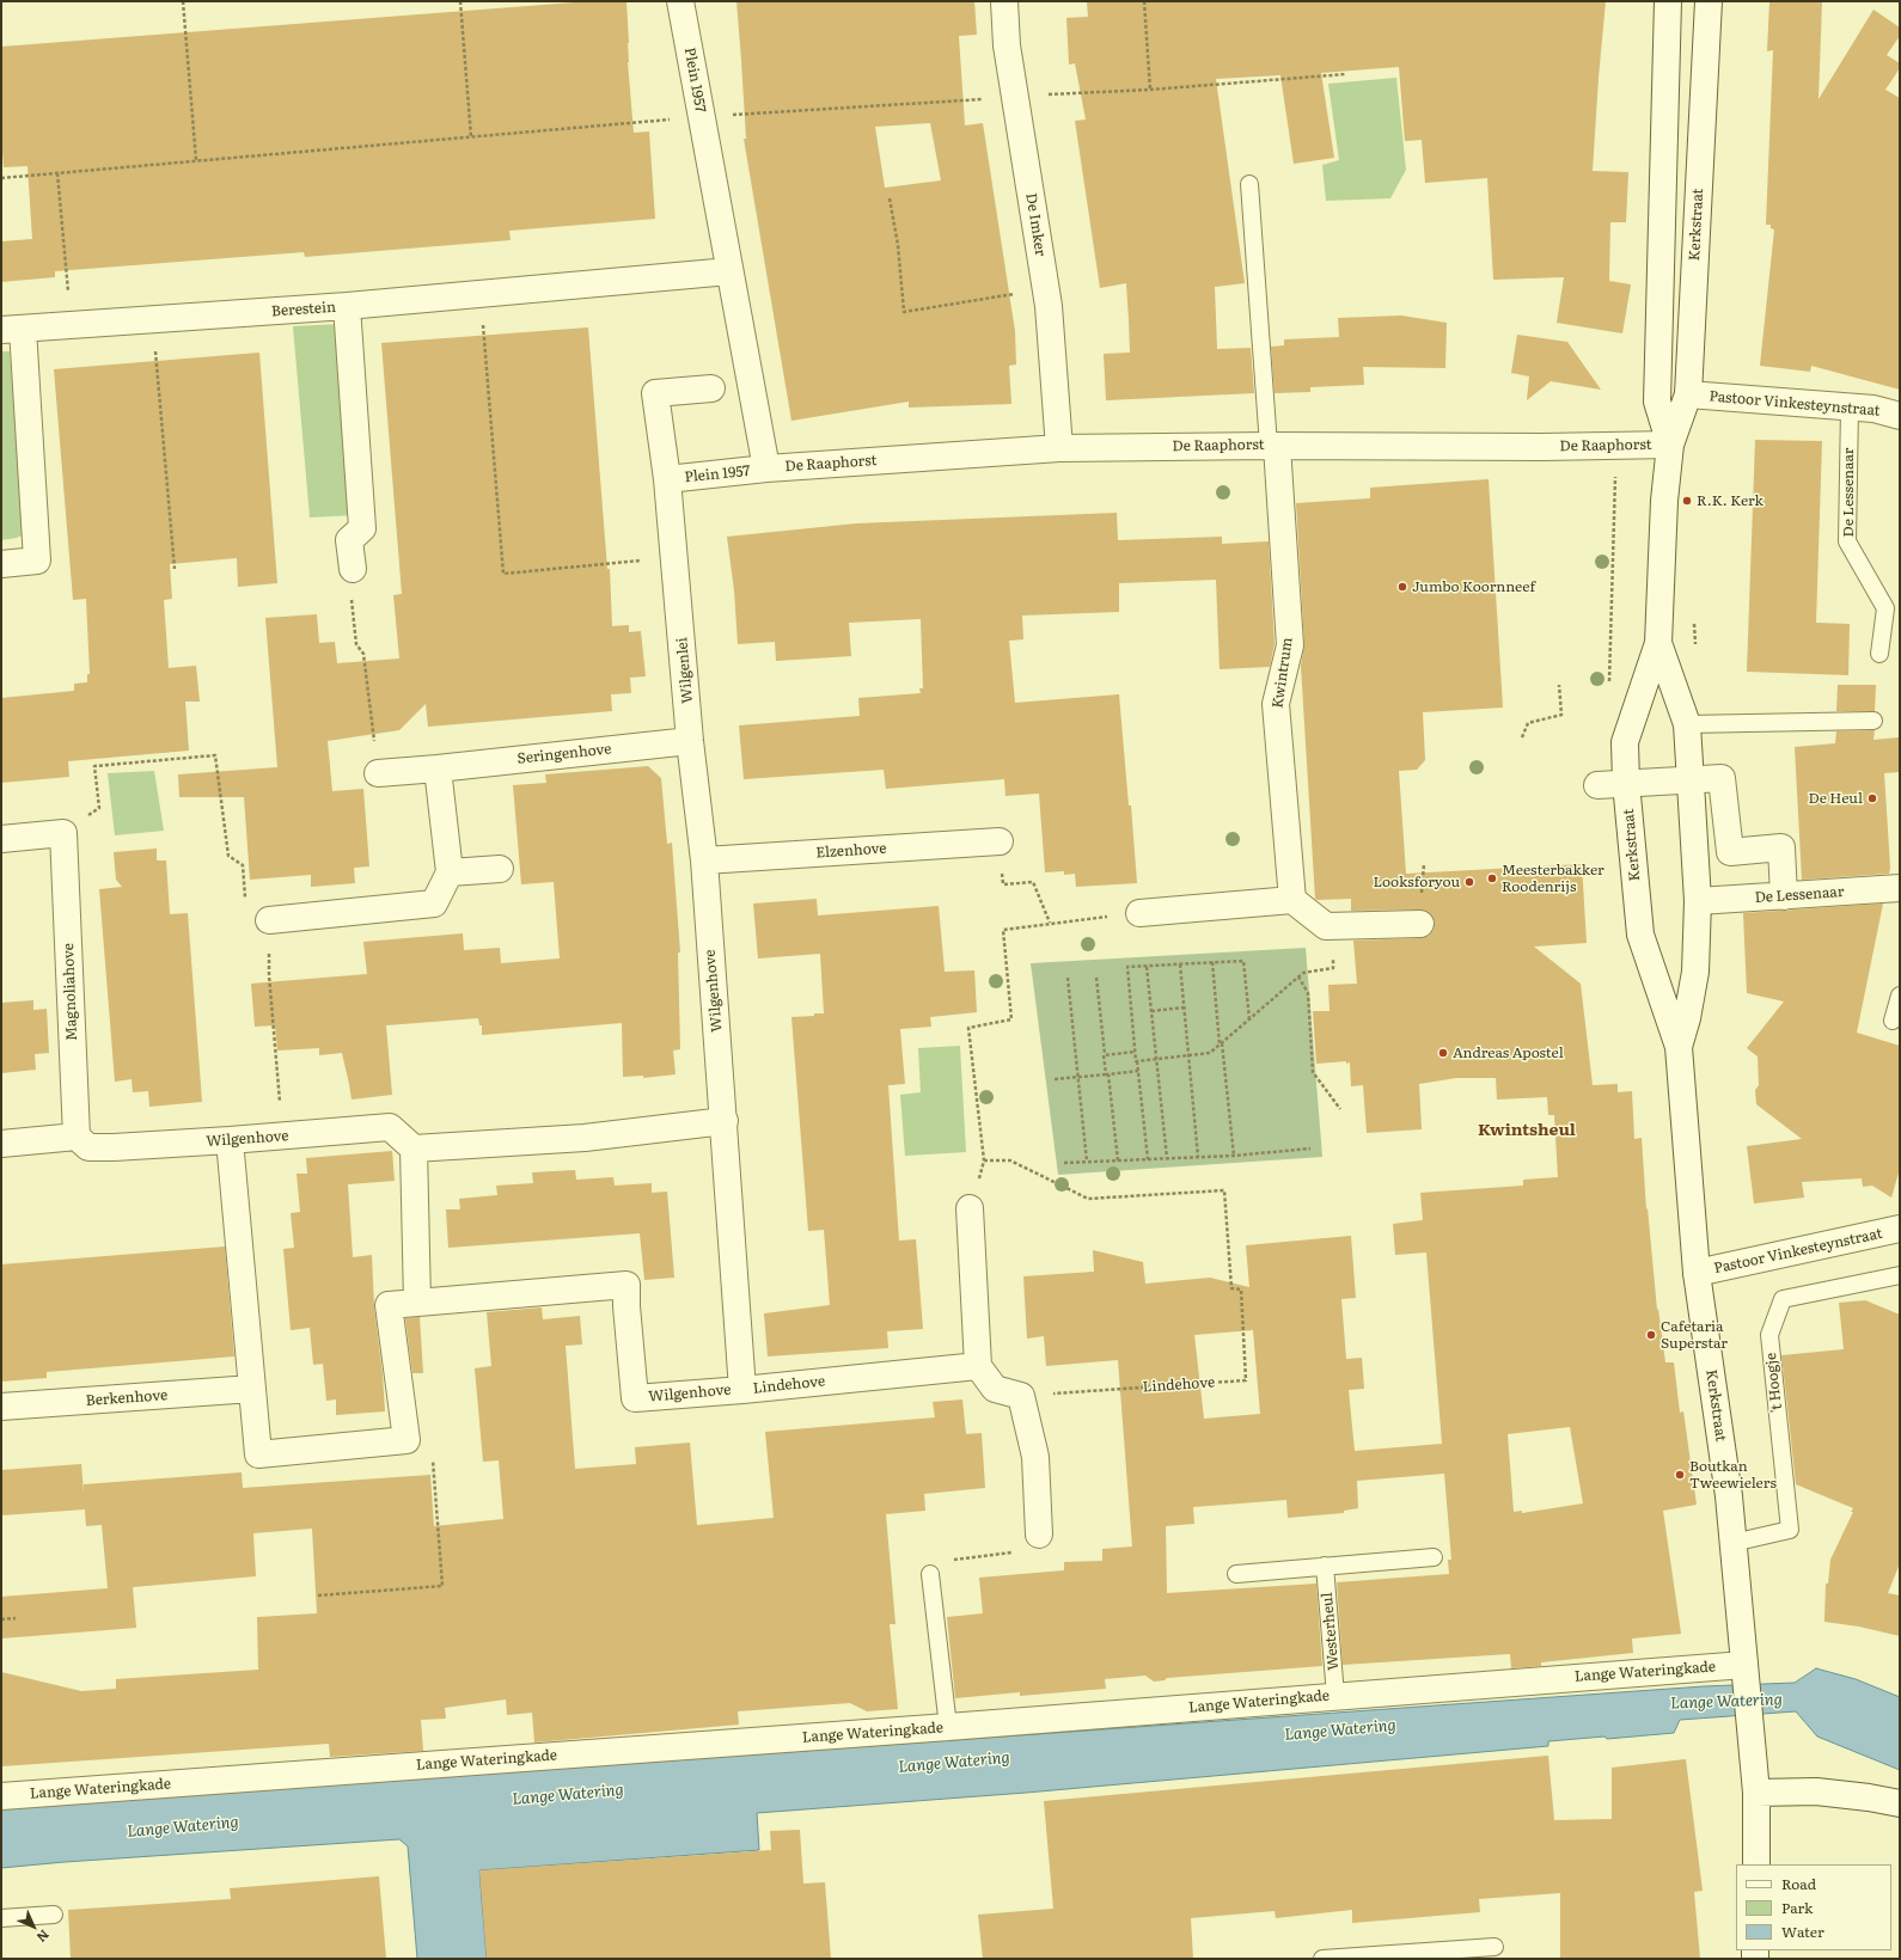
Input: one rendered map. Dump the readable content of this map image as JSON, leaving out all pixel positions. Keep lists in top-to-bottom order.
{
  "streets": {
    "street": [
      "Plein 1957",
      "De Imker",
      "Kerkstraat",
      "Berestein",
      "Pastoor Vinkesteynstraat",
      "De Raaphorst",
      "De Lessenaar",
      "Wilgenlei",
      "Kwintrum",
      "Seringenhove",
      "Elzenhove",
      "Wilgenhove",
      "Magnoliahove",
      "Lindehove",
      "Berkenhove",
      "Lange Wateringkade"
    ],
    "lane": ["'t Hoogje", "Westerheul"]
  },
  "crossings": [
    ["Plein 1957", "De Raaphorst"],
    ["Plein 1957", "Wilgenlei"],
    ["De Imker", "De Raaphorst"],
    ["Kerkstraat", "Pastoor Vinkesteynstraat"],
    ["Kerkstraat", "De Raaphorst"],
    ["Kerkstraat", "De Lessenaar"],
    ["Kerkstraat", "'t Hoogje"],
    ["Kerkstraat", "Lange Wateringkade"],
    ["Pastoor Vinkesteynstraat", "De Lessenaar"],
    ["De Raaphorst", "Kwintrum"],
    ["Wilgenlei", "Seringenhove"],
    ["Wilgenlei", "Elzenhove"],
    ["Wilgenlei", "Wilgenhove"],
    ["Elzenhove", "Wilgenhove"],
    ["Wilgenhove", "Magnoliahove"],
    ["Wilgenhove", "Lindehove"],
    ["Westerheul", "Lange Wateringkade"]
  ],
  "districts": ["Kwintsheul"],
  "water": ["Lange Watering"],
  "places": [
    "R.K. Kerk",
    "Jumbo Koornneef",
    "De Heul",
    "Meesterbakker Roodenrijs",
    "Looksforyou",
    "Andreas Apostel",
    "Cafetaria Superstar",
    "Boutkan Tweewielers"
  ],
  "legend": ["Road", "Park", "Water"],
  "north": "bottom right"
}
